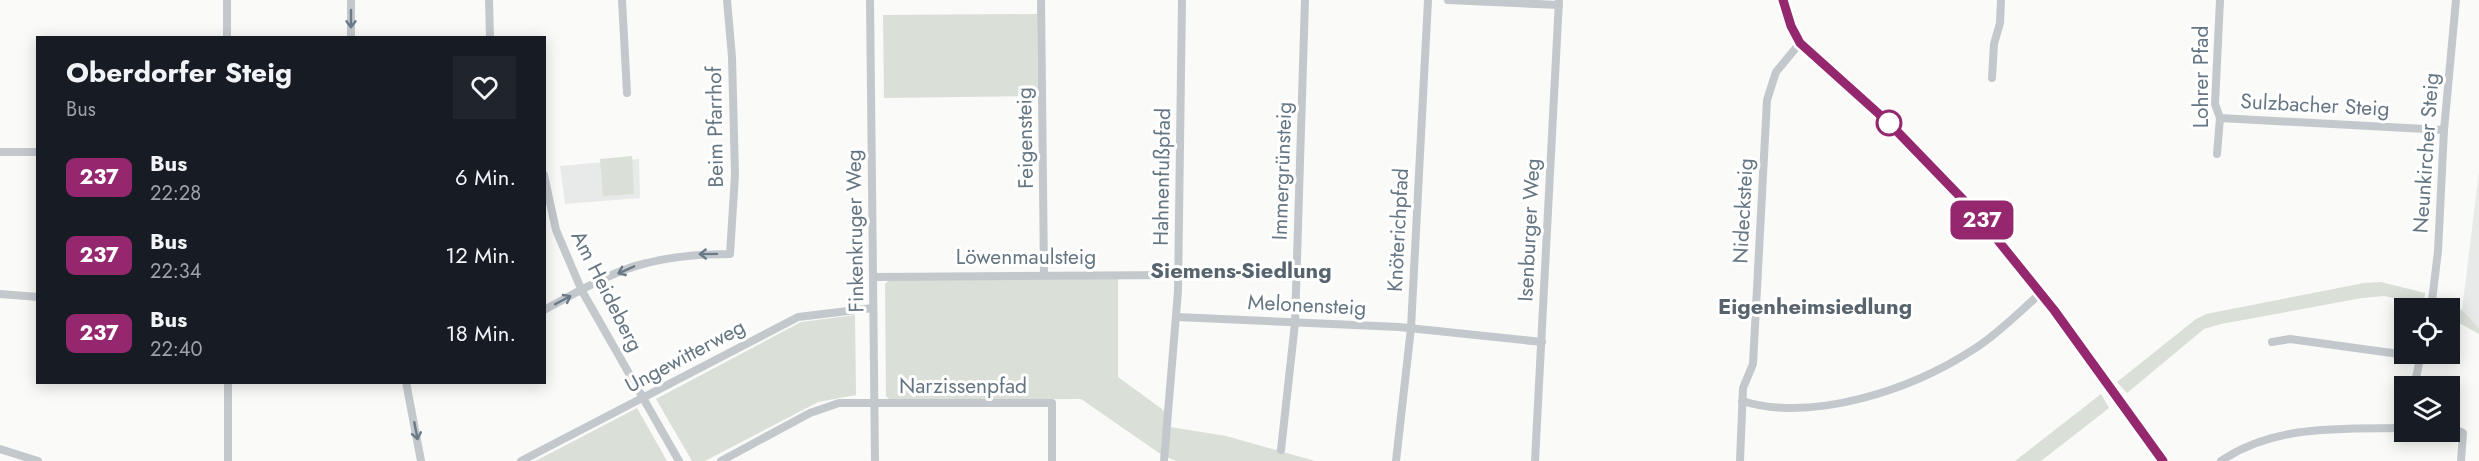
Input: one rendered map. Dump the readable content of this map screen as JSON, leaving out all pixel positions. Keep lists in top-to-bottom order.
{
  "streets": {
    "street": [
      "Lohrer Pfad",
      "Sulzbacher Steig",
      "Beim Pfarrhof",
      "Feigensteig",
      "Neunkircher Steig",
      "Immergrünsteig",
      "Hahnenfußpfad",
      "Nidecksteig",
      "Knöterichpfad",
      "Isenburger Weg",
      "Finkenkruger Weg",
      "Löwenmaulsteig",
      "Am Heideberg",
      "Melonensteig",
      "Ungewitterweg",
      "Narzissenpfad"
    ]
  },
  "crossings": [
    ["Lohrer Pfad", "Sulzbacher Steig"],
    ["Sulzbacher Steig", "Neunkircher Steig"],
    ["Beim Pfarrhof", "Am Heideberg"],
    ["Feigensteig", "Löwenmaulsteig"],
    ["Immergrünsteig", "Melonensteig"],
    ["Hahnenfußpfad", "Löwenmaulsteig"],
    ["Hahnenfußpfad", "Melonensteig"],
    ["Knöterichpfad", "Melonensteig"],
    ["Isenburger Weg", "Melonensteig"],
    ["Finkenkruger Weg", "Löwenmaulsteig"],
    ["Finkenkruger Weg", "Ungewitterweg"],
    ["Finkenkruger Weg", "Narzissenpfad"],
    ["Am Heideberg", "Ungewitterweg"]
  ],
  "districts": ["Siemens-Siedlung", "Eigenheimsiedlung"],
  "lines": ["bus line 237"],
  "page": {
    "on_map": "237",
    "heading": ["Oberdorfer Steig", "Bus"],
    "list": [
      {
        "mark": "237",
        "name": "Bus",
        "note": "22:28",
        "value": "6 Min."
      },
      {
        "mark": "237",
        "name": "Bus",
        "note": "22:34",
        "value": "12 Min."
      },
      {
        "mark": "237",
        "name": "Bus",
        "note": "22:40",
        "value": "18 Min."
      }
    ]
  }
}
